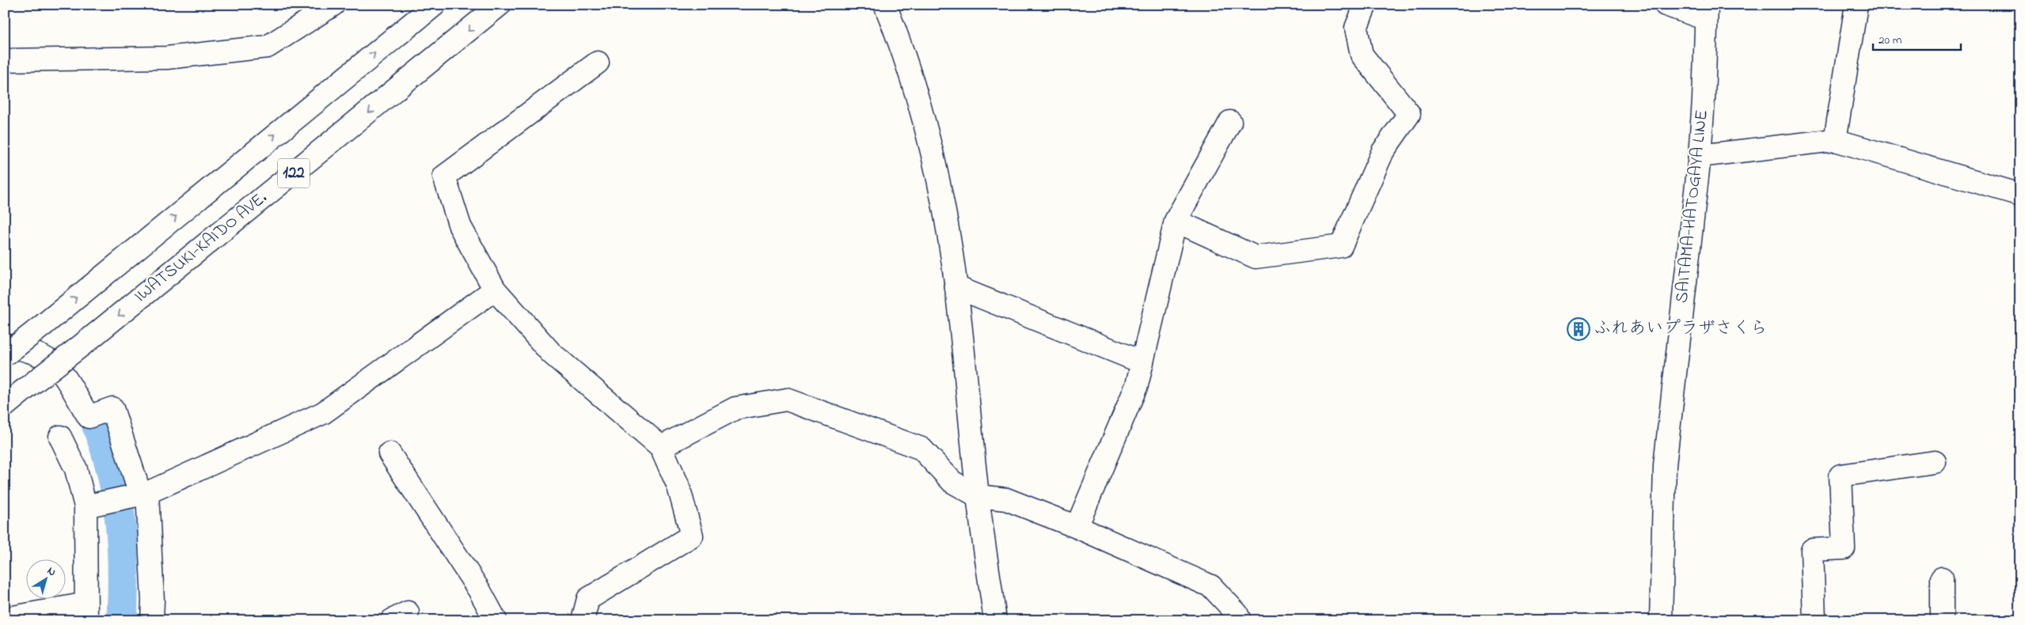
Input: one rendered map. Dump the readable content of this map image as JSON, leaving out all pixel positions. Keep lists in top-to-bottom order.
{
  "streets": {
    "main road": ["122", "SAITAMA-HATOGAYA LINE", "IWATSUKI-KAIDO AVE."]
  },
  "places": {
    "building": ["ふれあいプラザさくら"]
  },
  "scale_bar": "20 m",
  "north": "top right"
}
